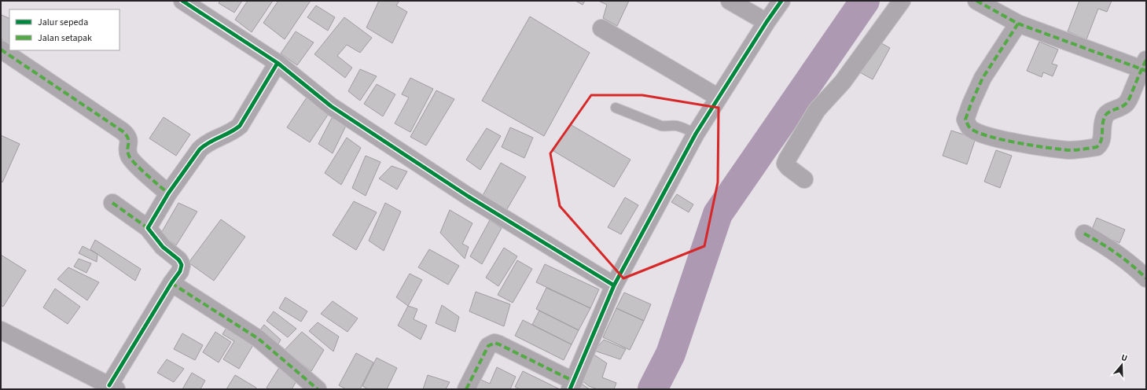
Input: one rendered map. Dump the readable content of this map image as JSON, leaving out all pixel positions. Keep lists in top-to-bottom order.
{
  "legend": ["Jalur sepeda", "Jalan setapak"],
  "north": "top"
}
